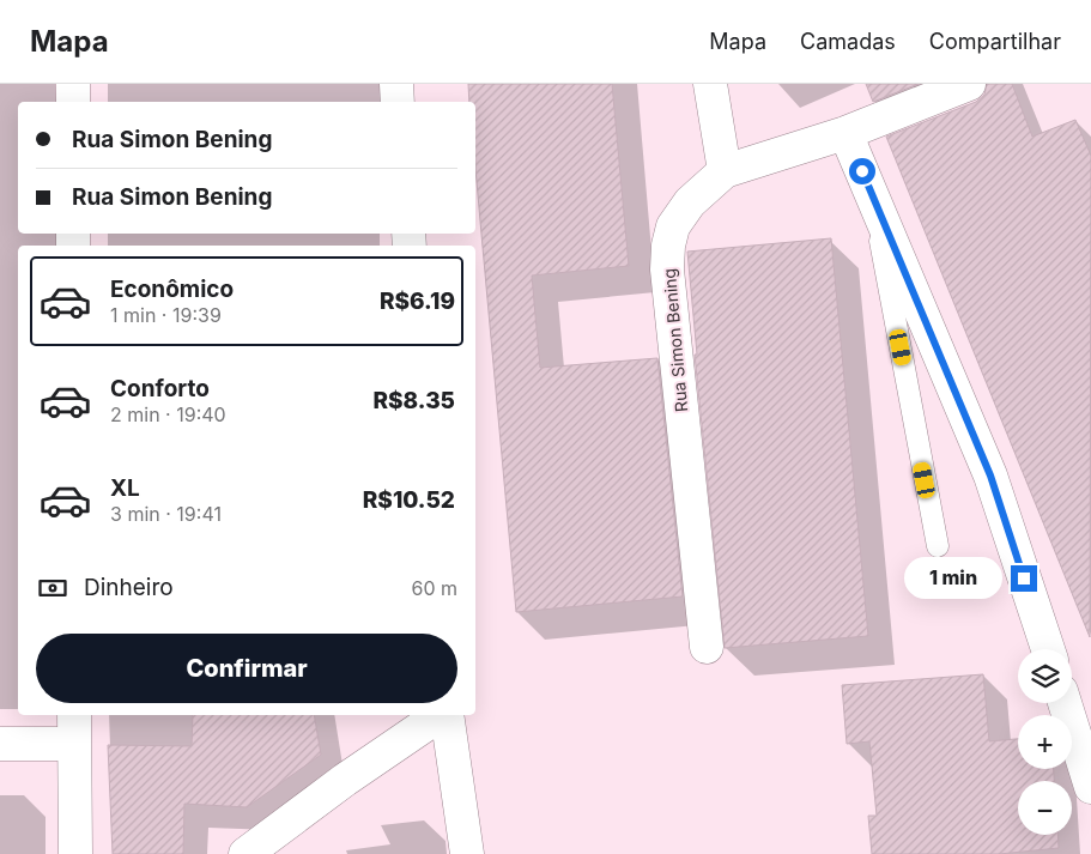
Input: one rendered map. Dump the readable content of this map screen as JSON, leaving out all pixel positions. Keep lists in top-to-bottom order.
{
  "streets": {
    "street": ["Rua Simon Bening"]
  },
  "page": {
    "header": "Mapa",
    "nav": ["Mapa", "Camadas", "Compartilhar"],
    "banner": ["Rua Simon Bening", "Rua Simon Bening"],
    "list": [
      {
        "name": "Econômico",
        "note": "1 min · 19:39",
        "value": "R$6.19"
      },
      {
        "name": "Conforto",
        "note": "2 min · 19:40",
        "value": "R$8.35"
      },
      {
        "name": "XL",
        "note": "3 min · 19:41",
        "value": "R$10.52"
      }
    ],
    "pay": ["Dinheiro", "60 m"],
    "bubble": "1 min",
    "buttons": "Confirmar",
    "map_buttons": ["+", "−"]
  }
}
